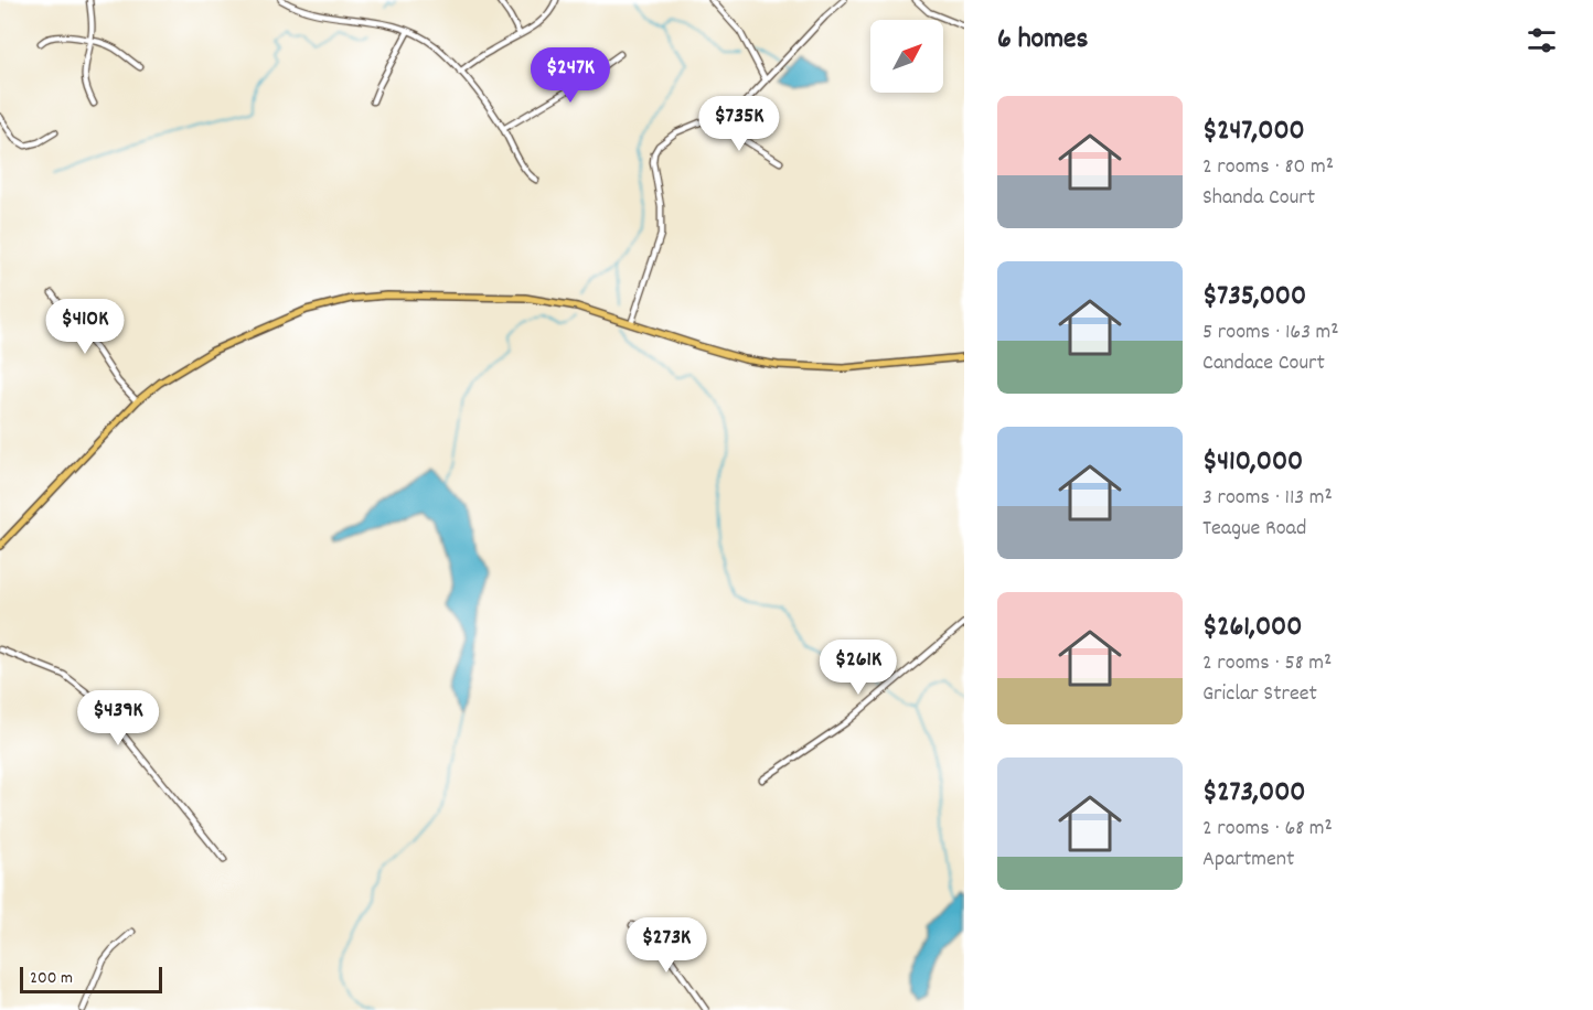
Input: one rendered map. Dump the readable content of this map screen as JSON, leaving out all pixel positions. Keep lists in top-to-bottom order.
{
  "scale_bar": "200 m",
  "north": "top right",
  "page": {
    "heading": "6 homes",
    "price": [
      "$247K",
      "$735K",
      "$410K",
      "$261K",
      "$439K",
      "$273K"
    ],
    "list": [
      {
        "name": "$247,000",
        "note": "2 rooms · 80 m² · Shanda Court"
      },
      {
        "name": "$735,000",
        "note": "5 rooms · 163 m² · Candace Court"
      },
      {
        "name": "$410,000",
        "note": "3 rooms · 113 m² · Teague Road"
      },
      {
        "name": "$261,000",
        "note": "2 rooms · 58 m² · Griclar Street"
      },
      {
        "name": "$273,000",
        "note": "2 rooms · 68 m² · Apartment"
      }
    ],
    "scale": "200 m"
  }
}
